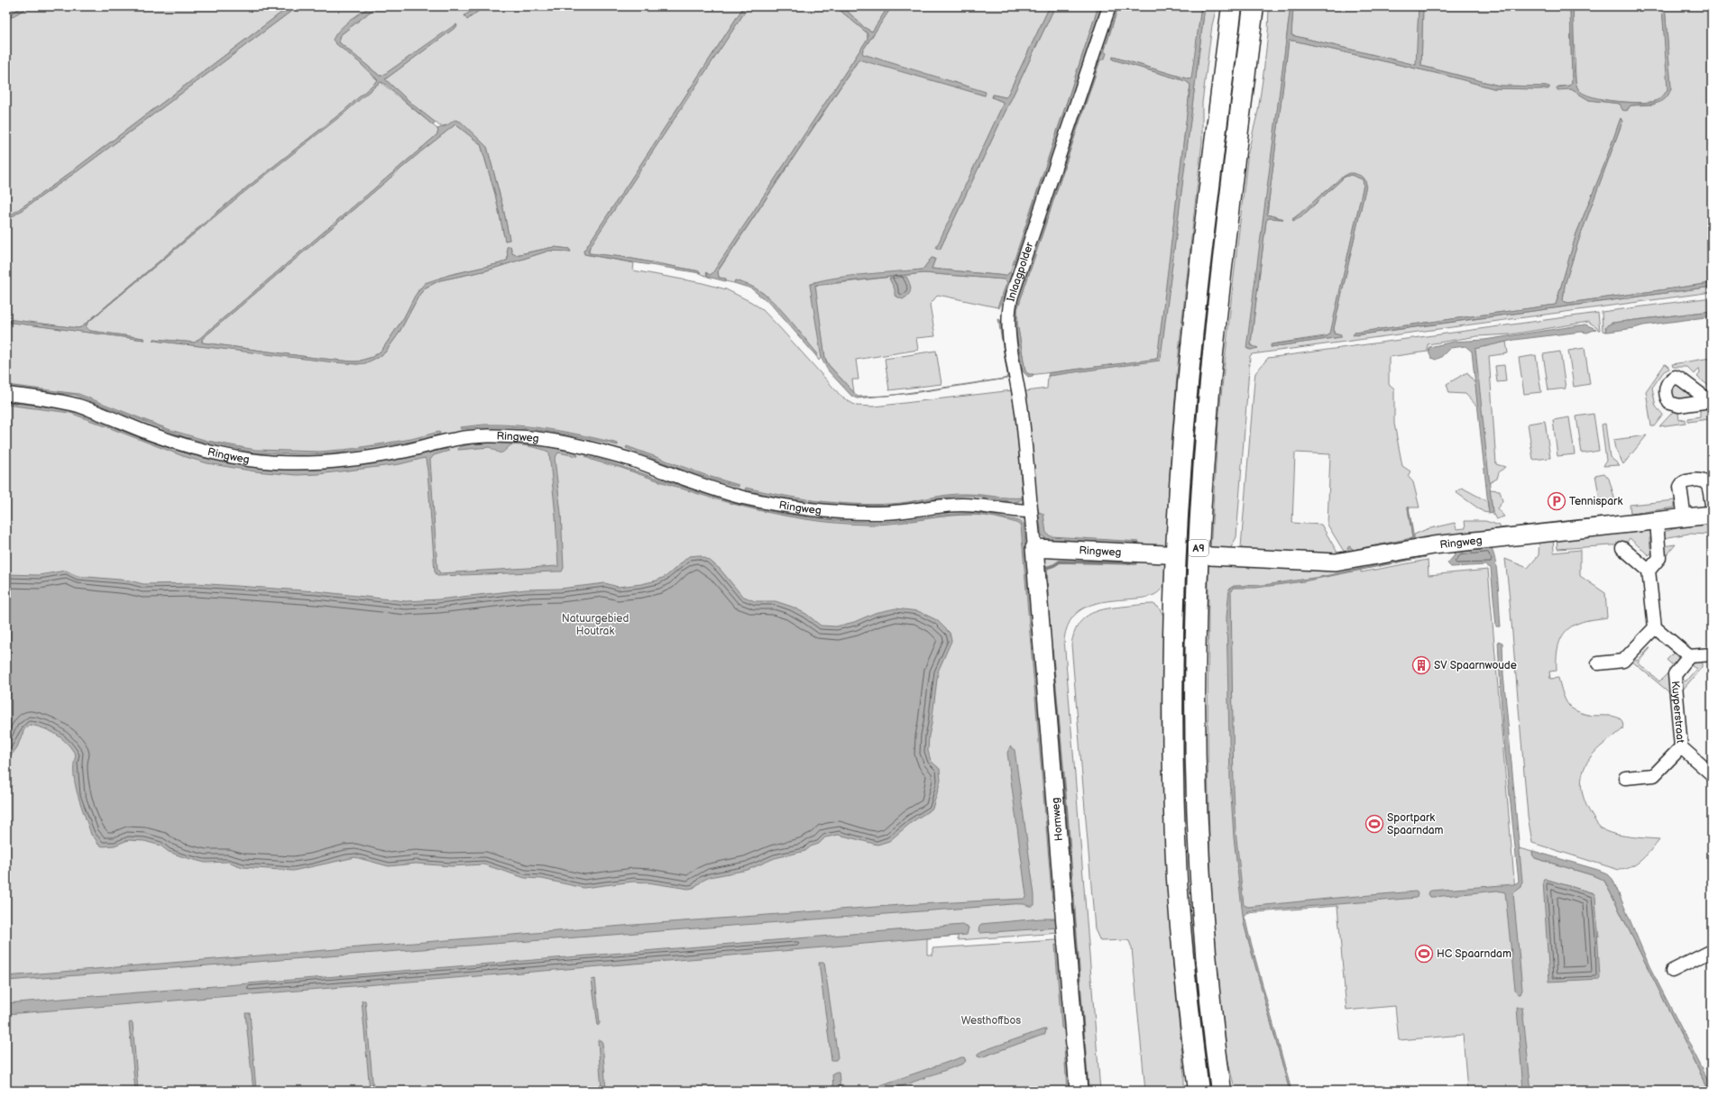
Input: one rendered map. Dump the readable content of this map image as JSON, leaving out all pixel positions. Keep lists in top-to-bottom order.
{
  "streets": {
    "highway": ["A9"],
    "street": [
      "Inlaagpolder",
      "Ringweg",
      "Kuyperstraat",
      "Hornweg"
    ]
  },
  "crossings": [
    ["Inlaagpolder", "Ringweg"],
    ["Inlaagpolder", "Hornweg"],
    ["Ringweg", "Hornweg"]
  ],
  "parks": ["Natuurgebied Houtrak", "Westhoffbos"],
  "places": {
    "parking": ["Tennispark"],
    "building": ["SV Spaarnwoude"],
    "sports": ["Sportpark Spaarndam", "HC Spaarndam"]
  }
}
